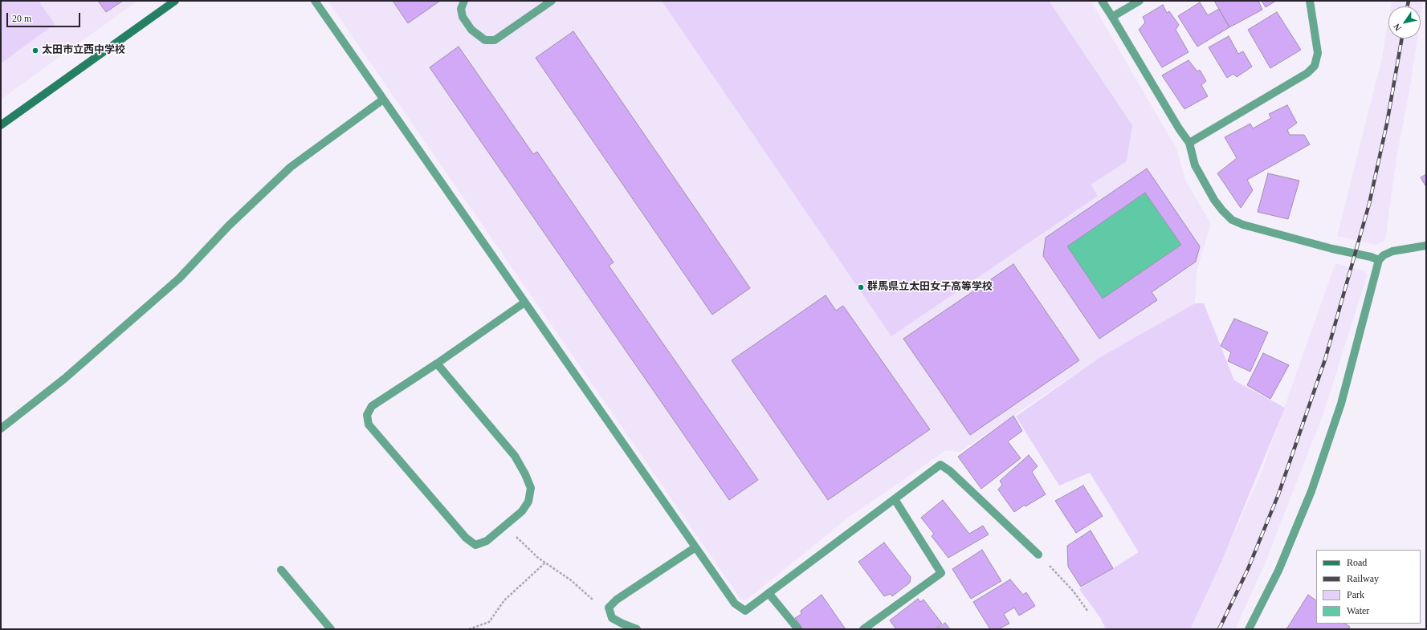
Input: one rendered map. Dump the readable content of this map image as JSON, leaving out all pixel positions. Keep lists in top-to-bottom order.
{
  "places": ["太田市立西中学校", "群馬県立太田女子高等学校"],
  "legend": [
    "Road",
    "Railway",
    "Park",
    "Water"
  ],
  "scale_bar": "20 m",
  "north": "bottom left"
}
